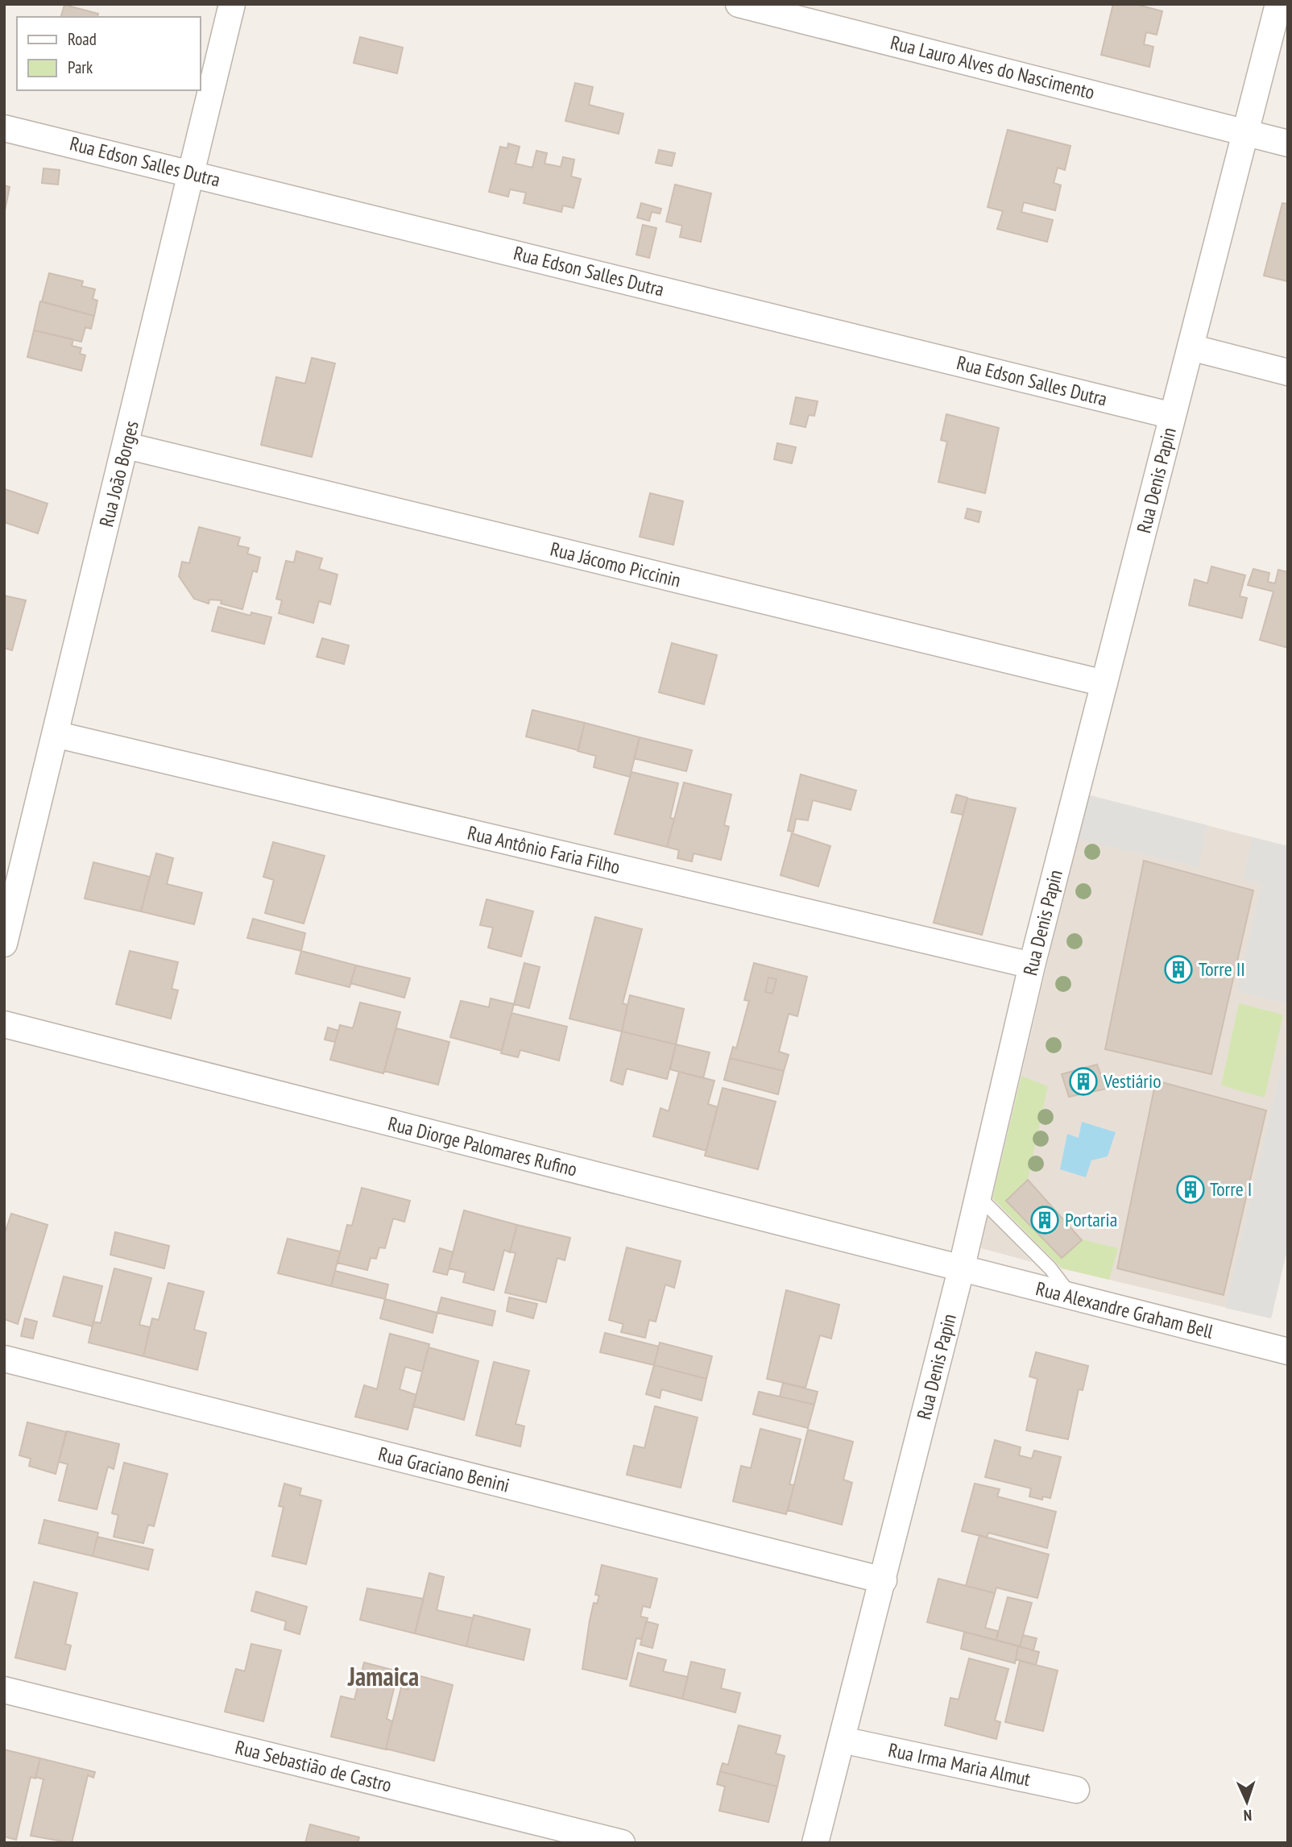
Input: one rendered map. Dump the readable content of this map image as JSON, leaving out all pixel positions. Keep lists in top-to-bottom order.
{
  "streets": {
    "street": [
      "Rua Lauro Alves do Nascimento",
      "Rua Edson Salles Dutra",
      "Rua João Borges",
      "Rua Denis Papin",
      "Rua Jácomo Piccinin",
      "Rua Antônio Faria Filho",
      "Rua Diorge Palomares Rufino",
      "Rua Alexandre Graham Bell",
      "Rua Graciano Benini",
      "Rua Irma Maria Almut",
      "Rua Sebastião de Castro"
    ]
  },
  "crossings": [
    ["Rua Lauro Alves do Nascimento", "Rua Denis Papin"],
    ["Rua Edson Salles Dutra", "Rua João Borges"],
    ["Rua Edson Salles Dutra", "Rua Denis Papin"],
    ["Rua João Borges", "Rua Jácomo Piccinin"],
    ["Rua João Borges", "Rua Antônio Faria Filho"],
    ["Rua Denis Papin", "Rua Jácomo Piccinin"],
    ["Rua Denis Papin", "Rua Antônio Faria Filho"],
    ["Rua Denis Papin", "Rua Diorge Palomares Rufino"],
    ["Rua Denis Papin", "Rua Alexandre Graham Bell"],
    ["Rua Denis Papin", "Rua Graciano Benini"],
    ["Rua Denis Papin", "Rua Irma Maria Almut"],
    ["Rua Diorge Palomares Rufino", "Rua Alexandre Graham Bell"]
  ],
  "districts": ["Jamaica"],
  "places": {
    "building": [
      "Torre II",
      "Vestiário",
      "Torre I",
      "Portaria"
    ]
  },
  "legend": ["Road", "Park"],
  "north": "bottom"
}
